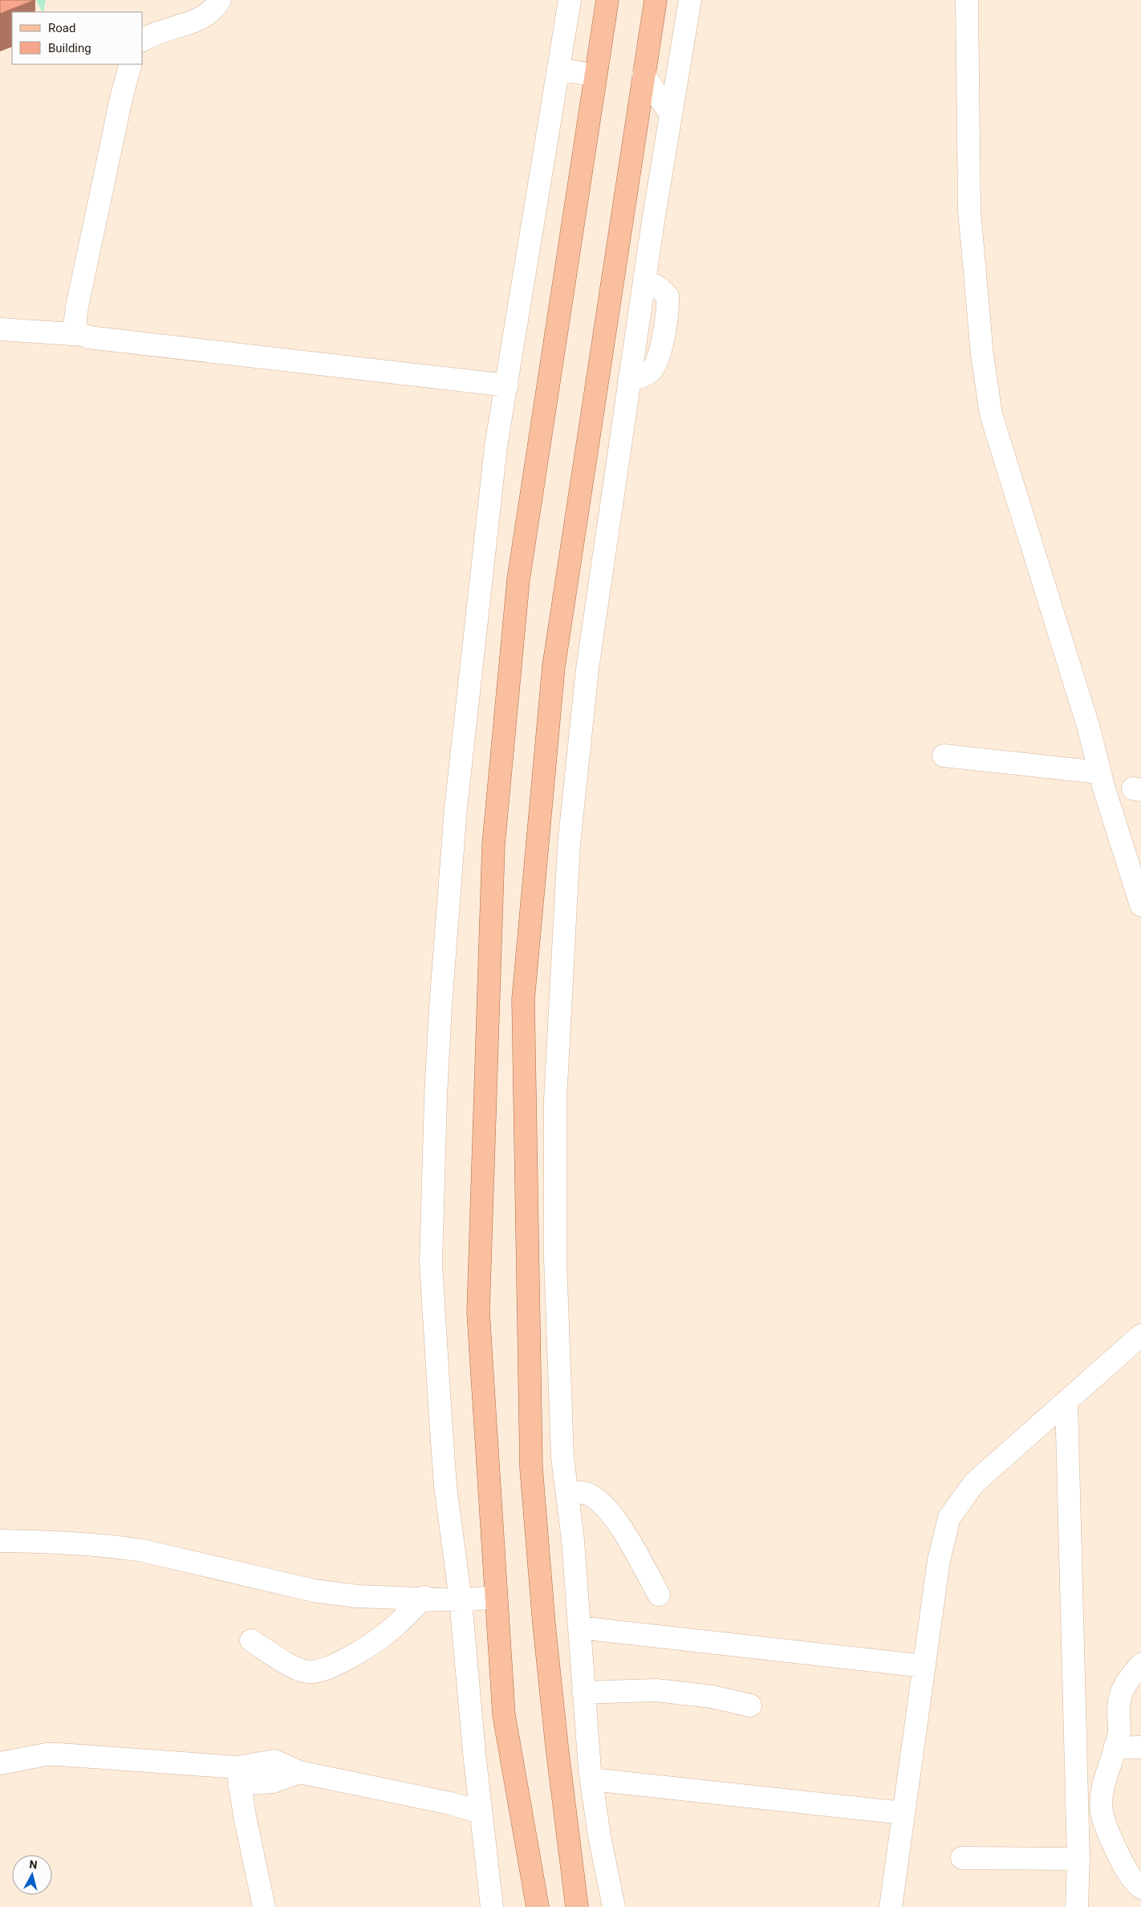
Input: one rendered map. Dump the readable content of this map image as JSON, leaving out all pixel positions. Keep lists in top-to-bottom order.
{
  "legend": ["Road", "Building"],
  "north": "top"
}
